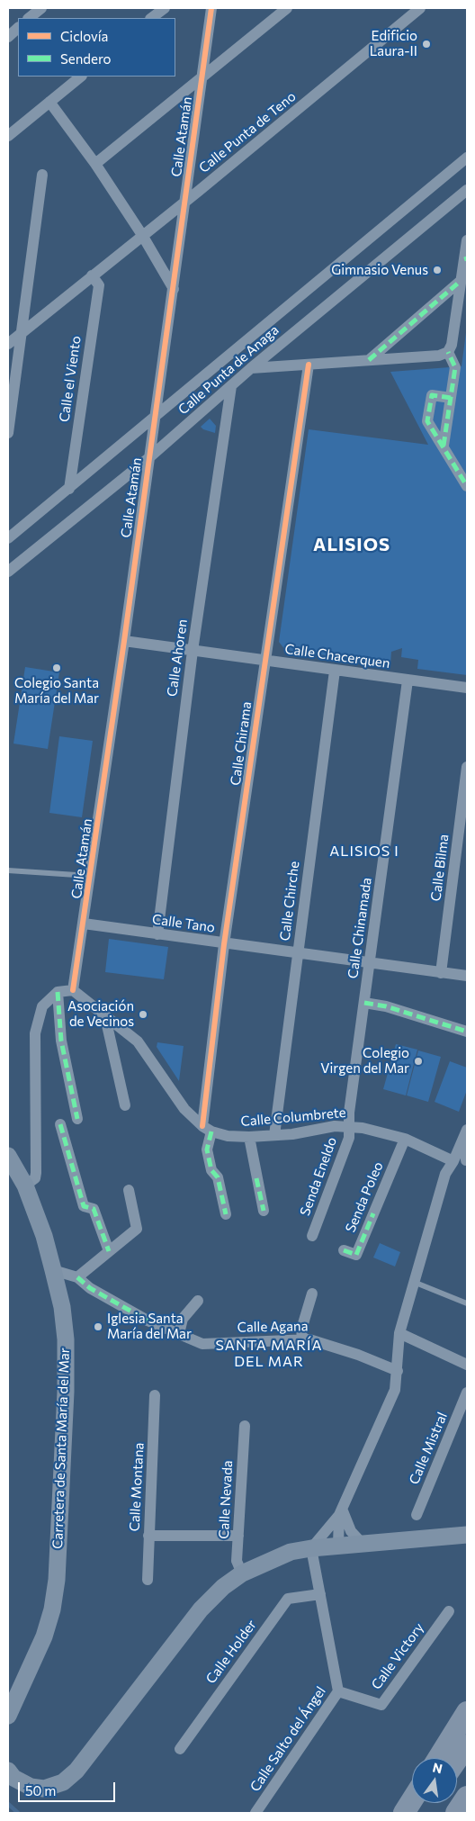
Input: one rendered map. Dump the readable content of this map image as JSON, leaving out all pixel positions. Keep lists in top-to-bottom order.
{
  "streets": {
    "main road": ["Carretera de Santa María del Mar"],
    "street": [
      "Calle Punta de Teno",
      "Calle Atamán",
      "Calle Punta de Anaga",
      "Calle el Viento",
      "Calle Chacerquen",
      "Calle Ahoren",
      "Calle Chirama",
      "Calle Bilma",
      "Calle Chirche",
      "Calle Tano",
      "Calle Chinamada",
      "Calle Columbrete",
      "Senda Eneldo",
      "Senda Poleo",
      "Calle Agana",
      "Calle Mistral",
      "Calle Montana",
      "Calle Nevada",
      "Calle Holder",
      "Calle Victory",
      "Calle Salto del Ángel"
    ]
  },
  "crossings": [
    ["Calle Punta de Teno", "Calle Atamán"],
    ["Calle Punta de Teno", "Calle el Viento"],
    ["Calle Atamán", "Calle Punta de Anaga"],
    ["Calle Atamán", "Calle Chacerquen"],
    ["Calle Atamán", "Calle Tano"],
    ["Calle Punta de Anaga", "Calle el Viento"],
    ["Calle Punta de Anaga", "Calle Ahoren"],
    ["Calle Chacerquen", "Calle Ahoren"],
    ["Calle Chacerquen", "Calle Chirama"],
    ["Calle Chacerquen", "Calle Chirche"],
    ["Calle Chacerquen", "Calle Chinamada"],
    ["Calle Ahoren", "Calle Tano"],
    ["Calle Chirama", "Calle Tano"],
    ["Calle Chirama", "Calle Columbrete"],
    ["Calle Bilma", "Calle Tano"],
    ["Calle Chirche", "Calle Tano"],
    ["Calle Chirche", "Calle Columbrete"],
    ["Calle Tano", "Calle Chinamada"],
    ["Calle Chinamada", "Calle Columbrete"],
    ["Calle Chinamada", "Senda Eneldo"],
    ["Calle Columbrete", "Senda Eneldo"],
    ["Calle Columbrete", "Senda Poleo"],
    ["Calle Holder", "Calle Salto del Ángel"],
    ["Calle Victory", "Calle Salto del Ángel"]
  ],
  "districts": ["ALISIOS", "ALISIOS I", "SANTA MARÍA DEL MAR"],
  "places": [
    "Edificio Laura-II",
    "Gimnasio Venus",
    "Colegio Santa María del Mar",
    "Asociación de Vecinos",
    "Colegio Virgen del Mar",
    "Iglesia Santa María del Mar"
  ],
  "legend": ["Ciclovía", "Sendero"],
  "scale_bar": "50 m",
  "north": "top"
}
